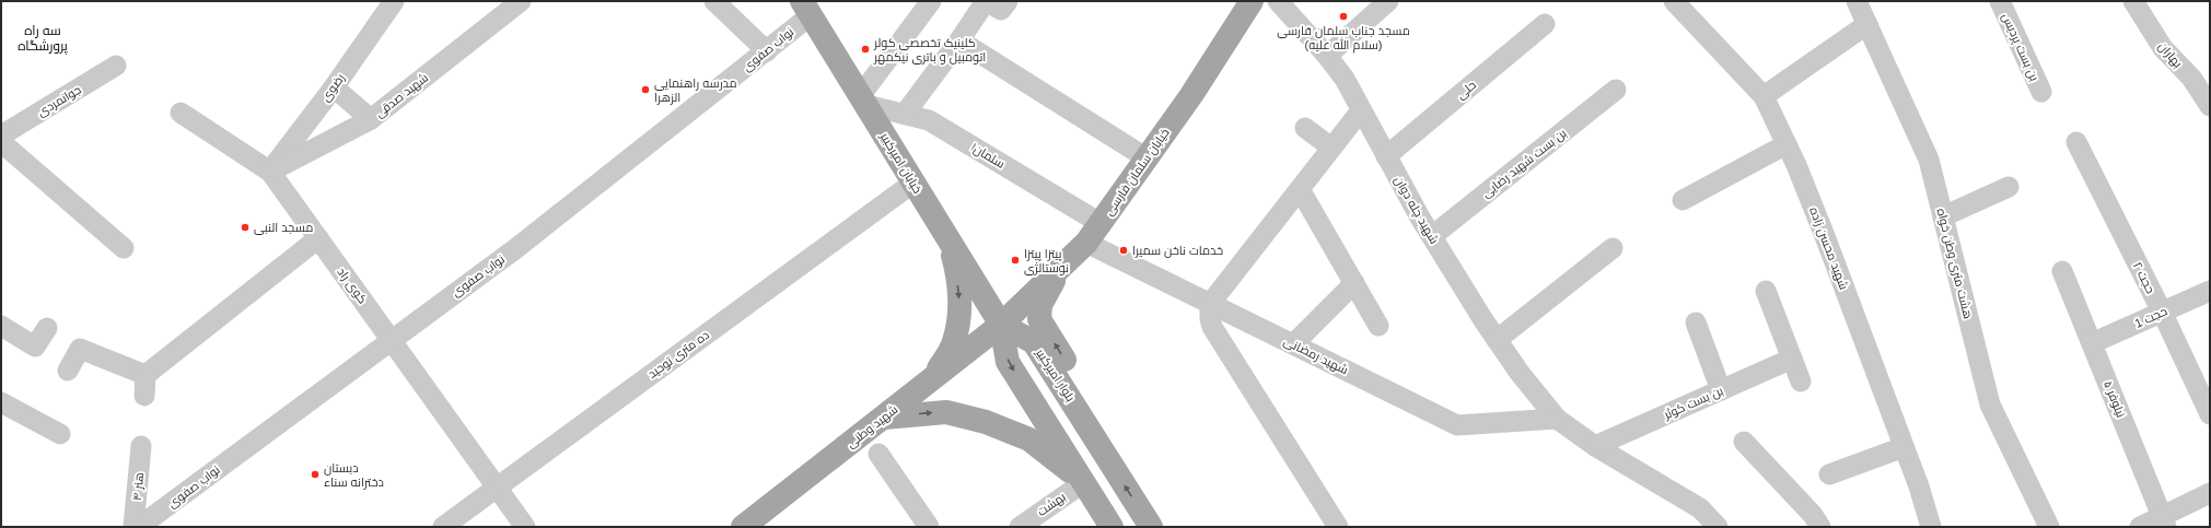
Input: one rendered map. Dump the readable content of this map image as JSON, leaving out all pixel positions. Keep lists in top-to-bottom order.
{
  "streets": {
    "main road": [
      "خیابان امیرکبیر",
      "خیابان سلمان فارسی",
      "بلوار امیرکبیر",
      "شهید وطنی"
    ],
    "street": [
      "بن بست پردیس",
      "نواب صفوی",
      "بهاران",
      "رضوی",
      "حلی",
      "شهید صدقی",
      "جوانمردی",
      "سلمان۱",
      "بن بست شهید رضایی",
      "شهید چله دوان",
      "شهید محسن زاده",
      "هشت متری وطن خواه",
      "حجت ۲",
      "کوی راد",
      "حجت 1",
      "ده متری توحید",
      "شهید رمضانی",
      "نیلوفر ۵",
      "بن بست کوثر",
      "هنر ۴",
      "بهشت"
    ]
  },
  "crossings": [
    ["نواب صفوی", "خیابان امیرکبیر"],
    ["نواب صفوی", "کوی راد"],
    ["رضوی", "شهید صدقی"],
    ["رضوی", "کوی راد"],
    ["حلی", "شهید چله دوان"],
    ["شهید صدقی", "کوی راد"],
    ["سلمان۱", "خیابان امیرکبیر"],
    ["سلمان۱", "خیابان سلمان فارسی"],
    ["خیابان امیرکبیر", "خیابان سلمان فارسی"],
    ["خیابان امیرکبیر", "ده متری توحید"],
    ["خیابان امیرکبیر", "بلوار امیرکبیر"],
    ["خیابان امیرکبیر", "شهید وطنی"],
    ["بن بست شهید رضایی", "شهید چله دوان"],
    ["خیابان سلمان فارسی", "شهید رمضانی"],
    ["خیابان سلمان فارسی", "بلوار امیرکبیر"],
    ["خیابان سلمان فارسی", "شهید وطنی"],
    ["شهید چله دوان", "شهید رمضانی"],
    ["شهید چله دوان", "بن بست کوثر"],
    ["حجت ۲", "حجت 1"],
    ["کوی راد", "ده متری توحید"],
    ["حجت 1", "نیلوفر ۵"],
    ["بلوار امیرکبیر", "شهید وطنی"]
  ],
  "districts": ["سه راه پرورشگاه"],
  "places": [
    "مسجد جناب سلمان فارسی (سلام الله علیه)",
    "کلینیک تخصصی کولر اتومبیل و باتری نیکمهر",
    "مدرسه راهنمایی الزهرا",
    "مسجد النبی",
    "خدمات ناخن سمیرا",
    "پیتزا پیتزا نوستالژی",
    "دبستان دخترانه سناء"
  ]
}
